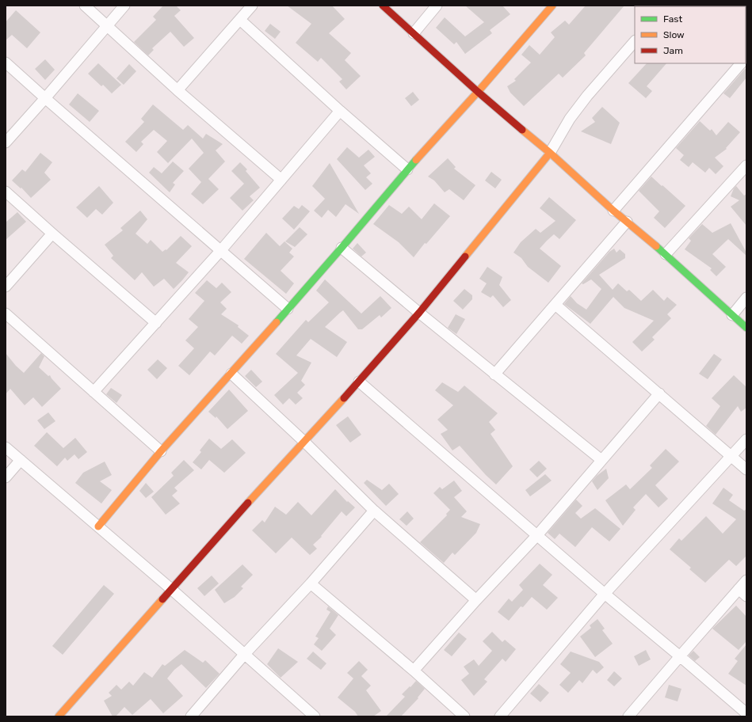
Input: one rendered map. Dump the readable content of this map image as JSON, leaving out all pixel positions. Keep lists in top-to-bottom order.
{
  "legend": ["Fast", "Slow", "Jam"]
}
